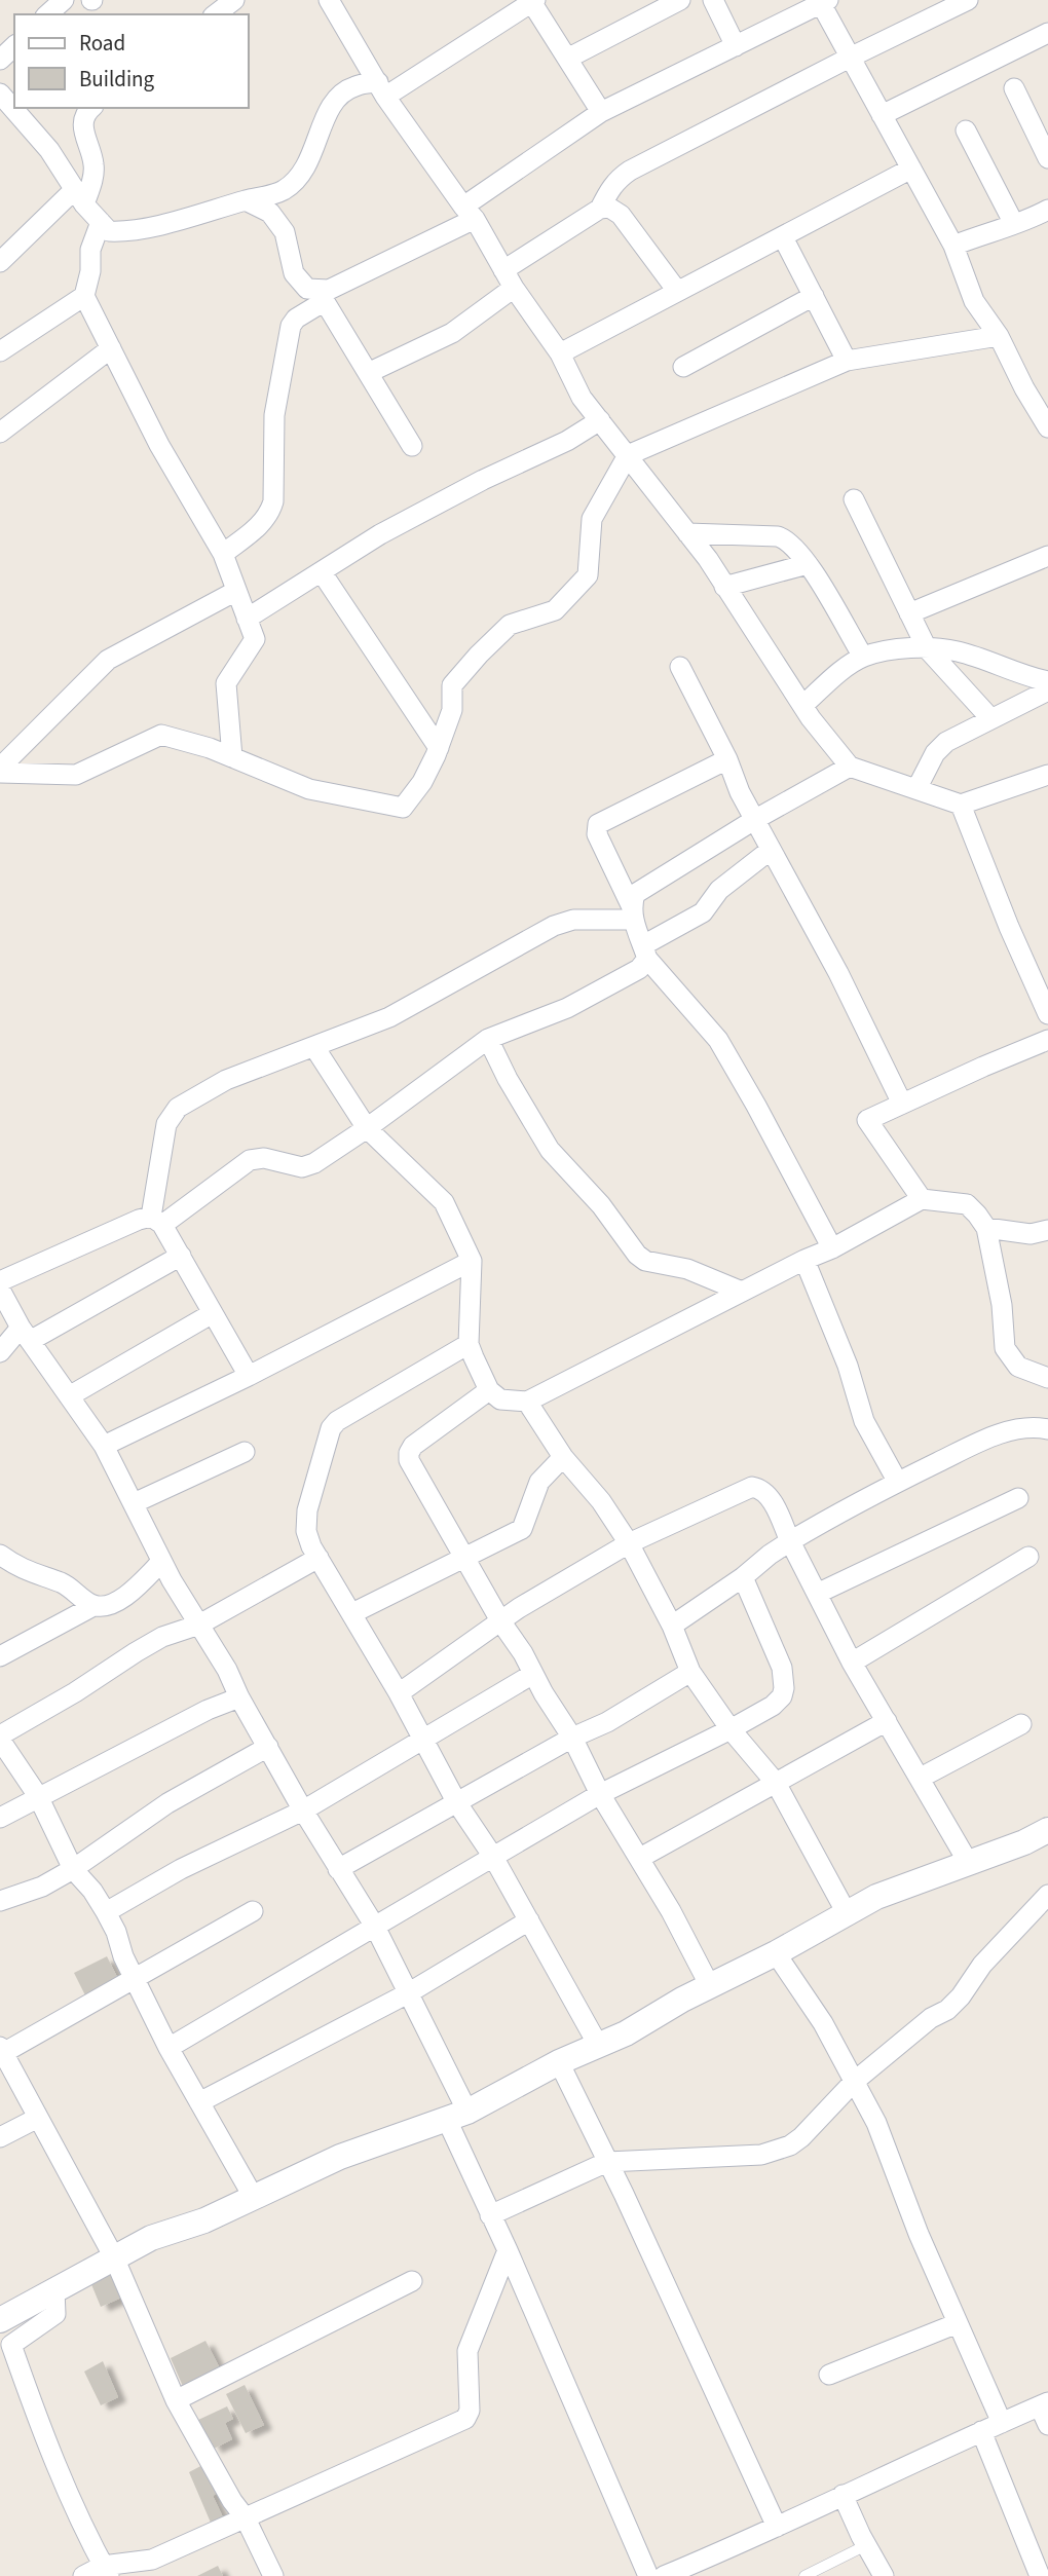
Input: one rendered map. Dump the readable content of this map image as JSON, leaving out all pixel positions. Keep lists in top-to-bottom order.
{
  "legend": ["Road", "Building"]
}
